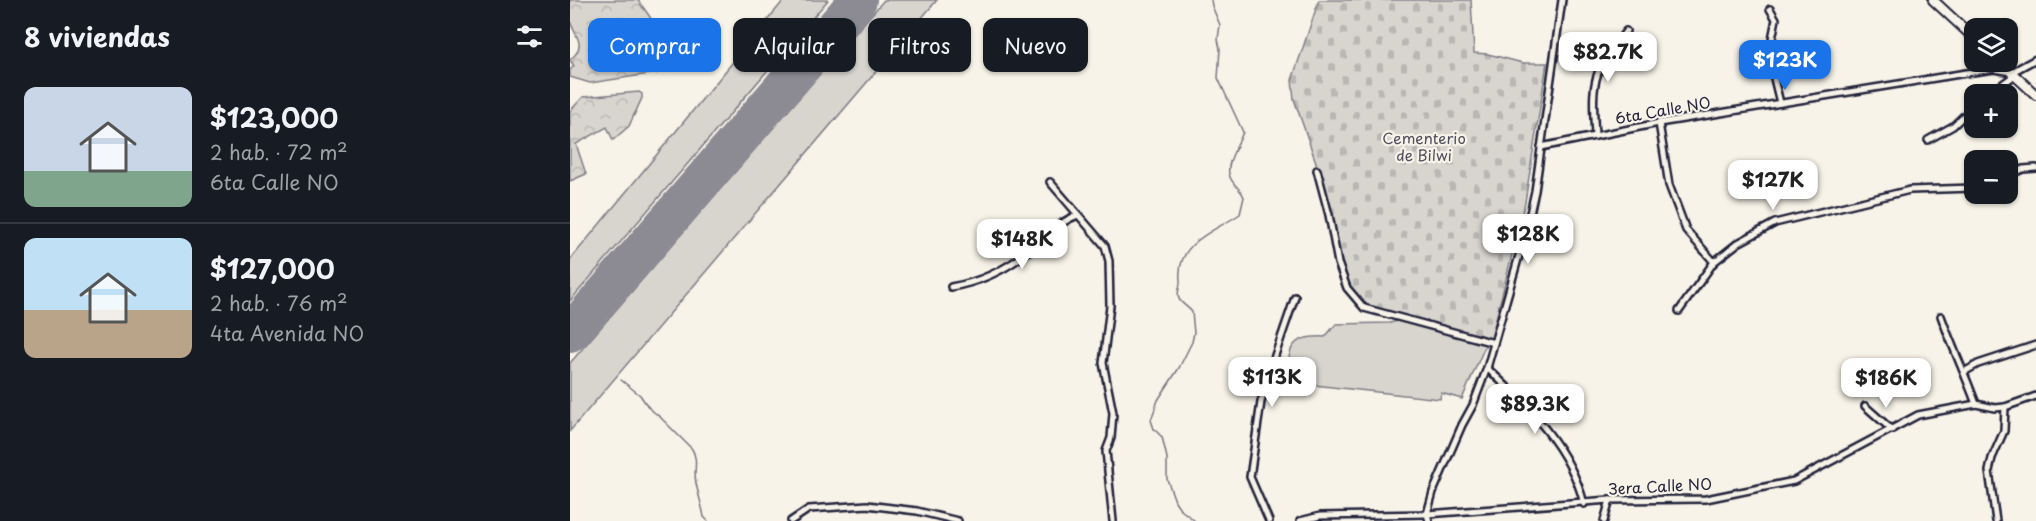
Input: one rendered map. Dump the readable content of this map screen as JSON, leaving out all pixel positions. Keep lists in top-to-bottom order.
{
  "streets": {
    "street": ["6ta Calle NO", "3era Calle NO"]
  },
  "parks": ["Cementerio de Bilwi"],
  "page": {
    "heading": "8 viviendas",
    "map_buttons": ["+", "−"],
    "chip": [
      "Comprar",
      "Alquilar",
      "Filtros",
      "Nuevo"
    ],
    "price": [
      "$82.7K",
      "$123K",
      "$127K",
      "$128K",
      "$148K",
      "$113K",
      "$186K",
      "$89.3K"
    ],
    "list": [
      {
        "name": "$123,000",
        "note": "2 hab. · 72 m² · 6ta Calle NO"
      },
      {
        "name": "$127,000",
        "note": "2 hab. · 76 m² · 4ta Avenida NO"
      }
    ]
  }
}
